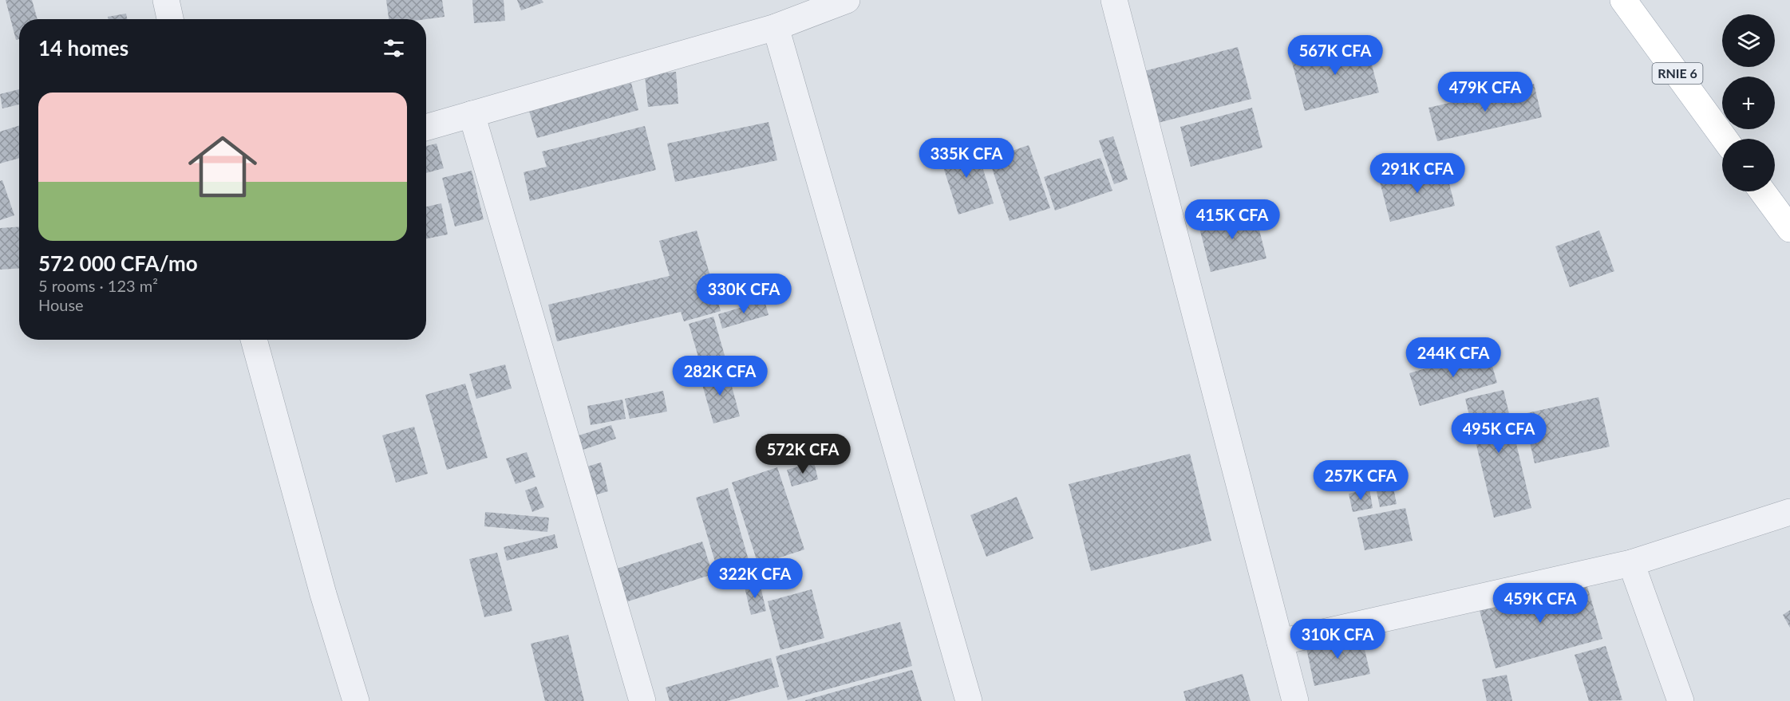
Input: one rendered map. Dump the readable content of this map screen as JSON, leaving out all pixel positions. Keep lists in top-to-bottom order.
{
  "streets": {
    "main road": ["RNIE 6"]
  },
  "page": {
    "map_buttons": ["+", "−"],
    "heading": "14 homes",
    "price": [
      "567K CFA",
      "479K CFA",
      "335K CFA",
      "291K CFA",
      "415K CFA",
      "330K CFA",
      "244K CFA",
      "282K CFA",
      "495K CFA",
      "572K CFA",
      "257K CFA",
      "322K CFA",
      "459K CFA",
      "310K CFA"
    ],
    "list": [
      {
        "name": "572 000 CFA/mo",
        "note": "5 rooms · 123 m² · House"
      }
    ]
  }
}
